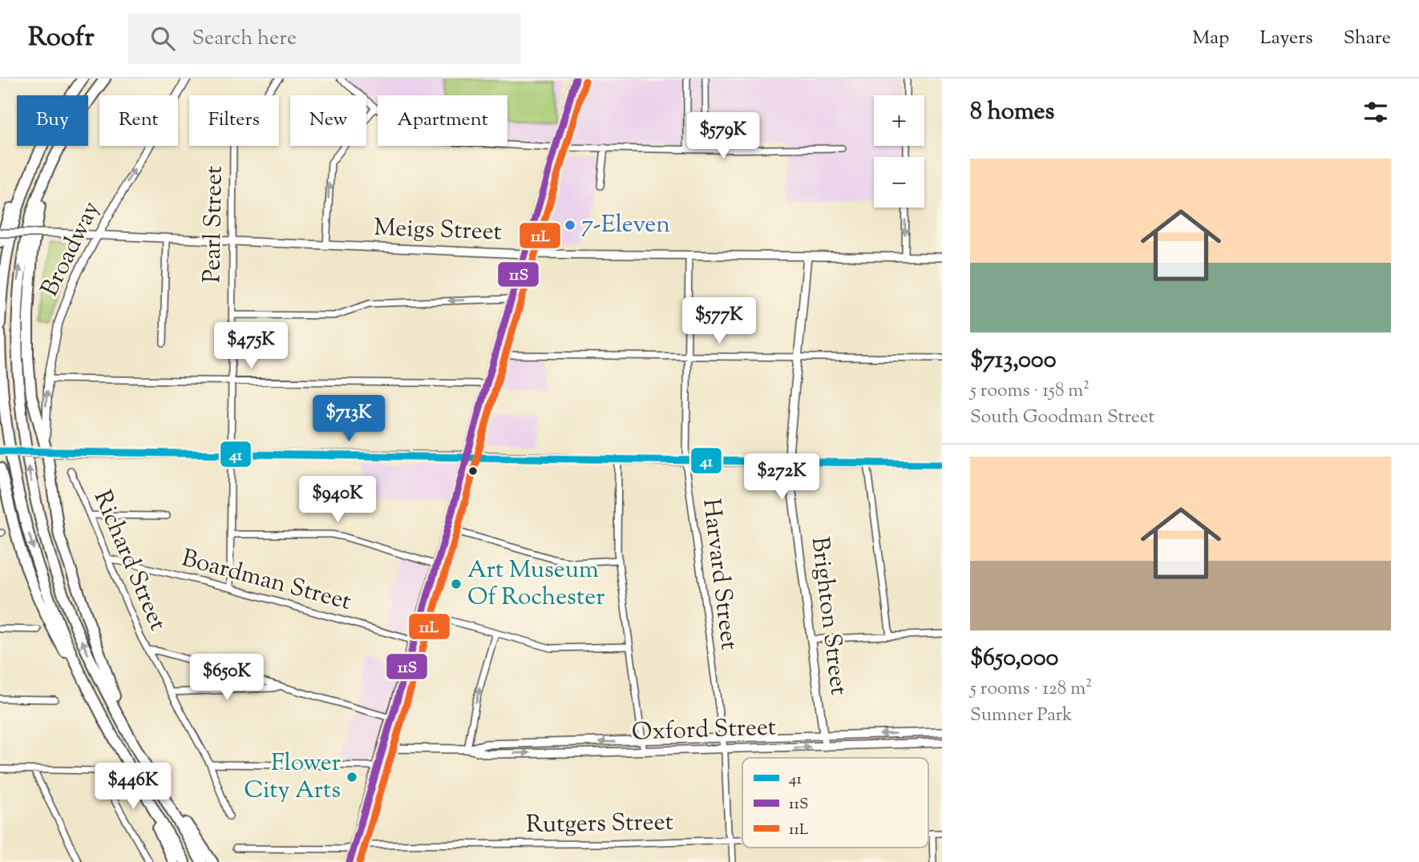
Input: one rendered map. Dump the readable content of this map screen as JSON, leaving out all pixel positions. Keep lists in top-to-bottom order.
{
  "streets": {
    "street": [
      "Pearl Street",
      "Meigs Street",
      "Broadway",
      "Richard Street",
      "Harvard Street",
      "Boardman Street",
      "Brighton Street",
      "Oxford Street",
      "Rutgers Street"
    ]
  },
  "crossings": [
    ["Pearl Street", "Meigs Street"],
    ["Pearl Street", "Boardman Street"],
    ["Meigs Street", "Broadway"],
    ["Meigs Street", "Harvard Street"],
    ["Meigs Street", "Brighton Street"],
    ["Richard Street", "Boardman Street"],
    ["Harvard Street", "Oxford Street"],
    ["Harvard Street", "Rutgers Street"],
    ["Brighton Street", "Oxford Street"]
  ],
  "one_way": ["Broadway"],
  "places": ["7-Eleven", "Art Museum Of Rochester", "Flower City Arts"],
  "lines": ["transit line 11S", "transit line 11L", "transit line 41"],
  "legend": ["41", "11S", "11L"],
  "page": {
    "header": "Roofr",
    "search": "Search here",
    "nav": ["Map", "Layers", "Share"],
    "heading": "8 homes",
    "map_buttons": ["+", "−"],
    "chip": [
      "Buy",
      "Rent",
      "Filters",
      "New",
      "Apartment"
    ],
    "price": [
      "$579K",
      "$577K",
      "$475K",
      "$713K",
      "$272K",
      "$940K",
      "$650K",
      "$446K"
    ],
    "list": [
      {
        "name": "$713,000",
        "note": "5 rooms · 158 m² · South Goodman Street"
      },
      {
        "name": "$650,000",
        "note": "5 rooms · 128 m² · Sumner Park"
      }
    ]
  }
}
